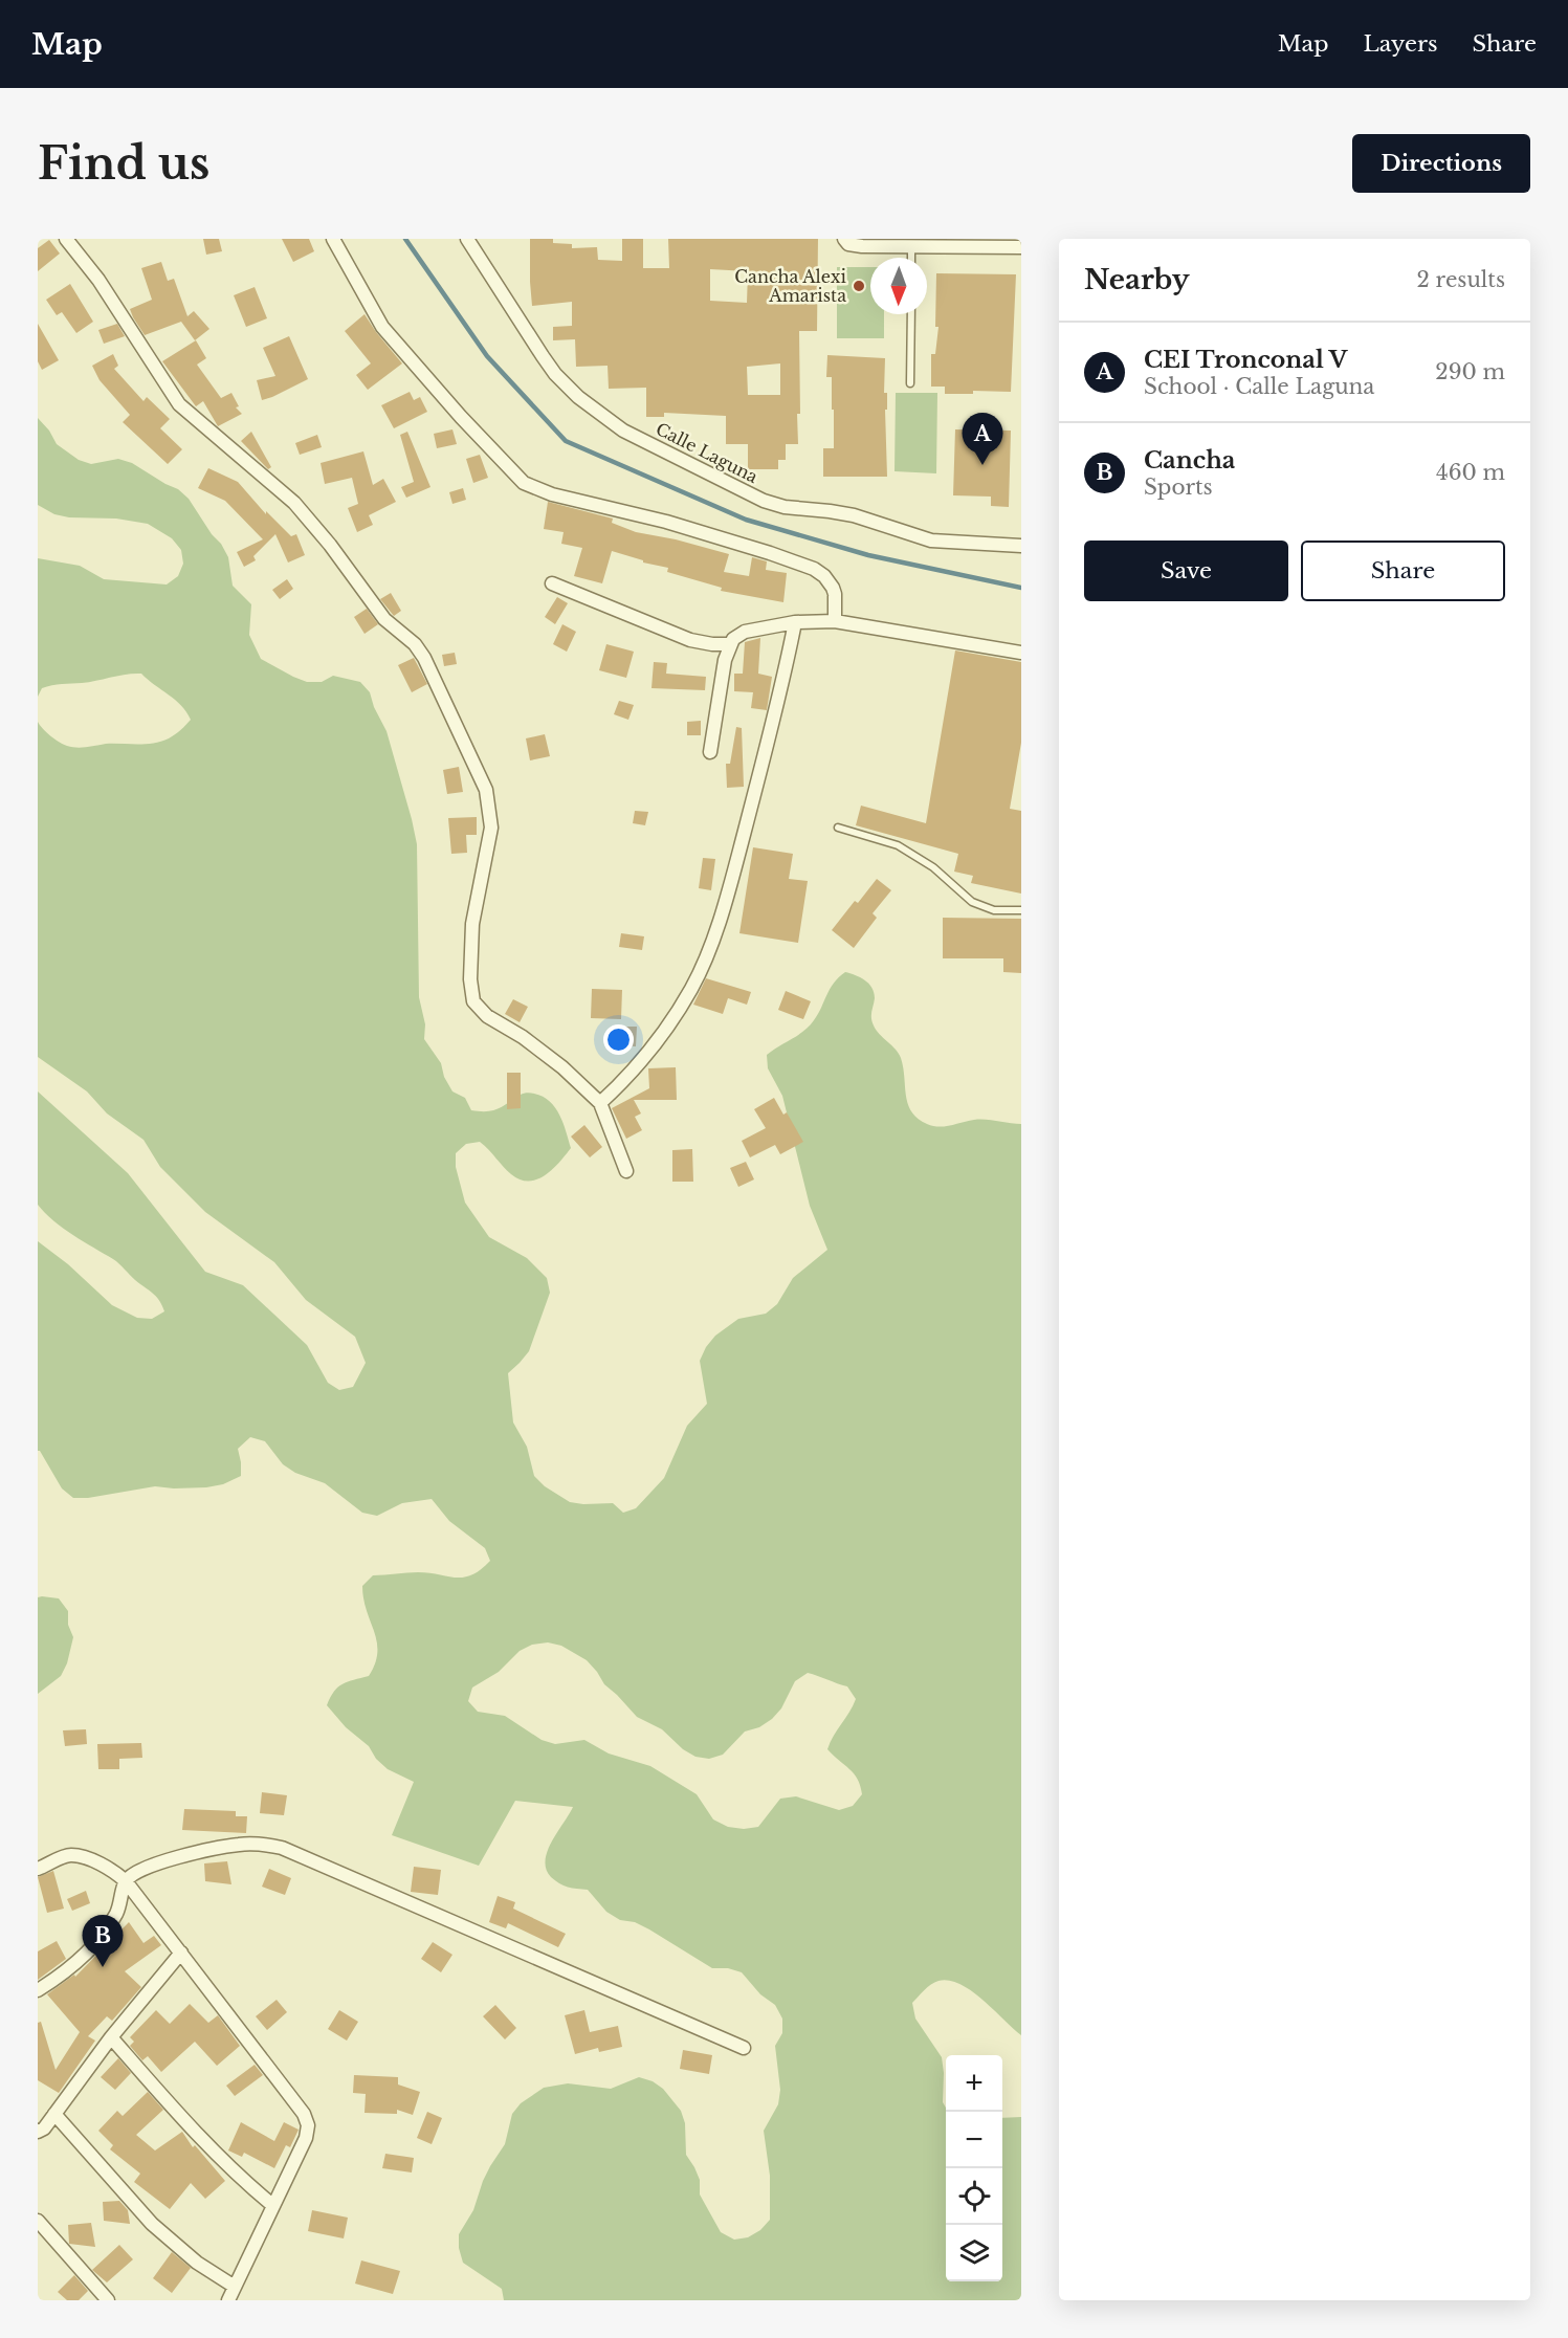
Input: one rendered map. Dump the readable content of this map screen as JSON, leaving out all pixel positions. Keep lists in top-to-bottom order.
{
  "streets": {
    "street": ["Calle Laguna"]
  },
  "places": ["Cancha Alexi Amarista"],
  "north": "bottom",
  "page": {
    "header": "Map",
    "nav": ["Map", "Layers", "Share"],
    "buttons": [
      "Directions",
      ["Save", "Share"]
    ],
    "title": "Find us",
    "heading": ["Nearby", "2 results"],
    "list": [
      {
        "mark": "A",
        "name": "CEI Tronconal V",
        "note": "School · Calle Laguna",
        "value": "290 m"
      },
      {
        "mark": "B",
        "name": "Cancha",
        "note": "Sports",
        "value": "460 m"
      }
    ],
    "pins": ["A", "B"],
    "map_buttons": ["+", "−"]
  }
}
